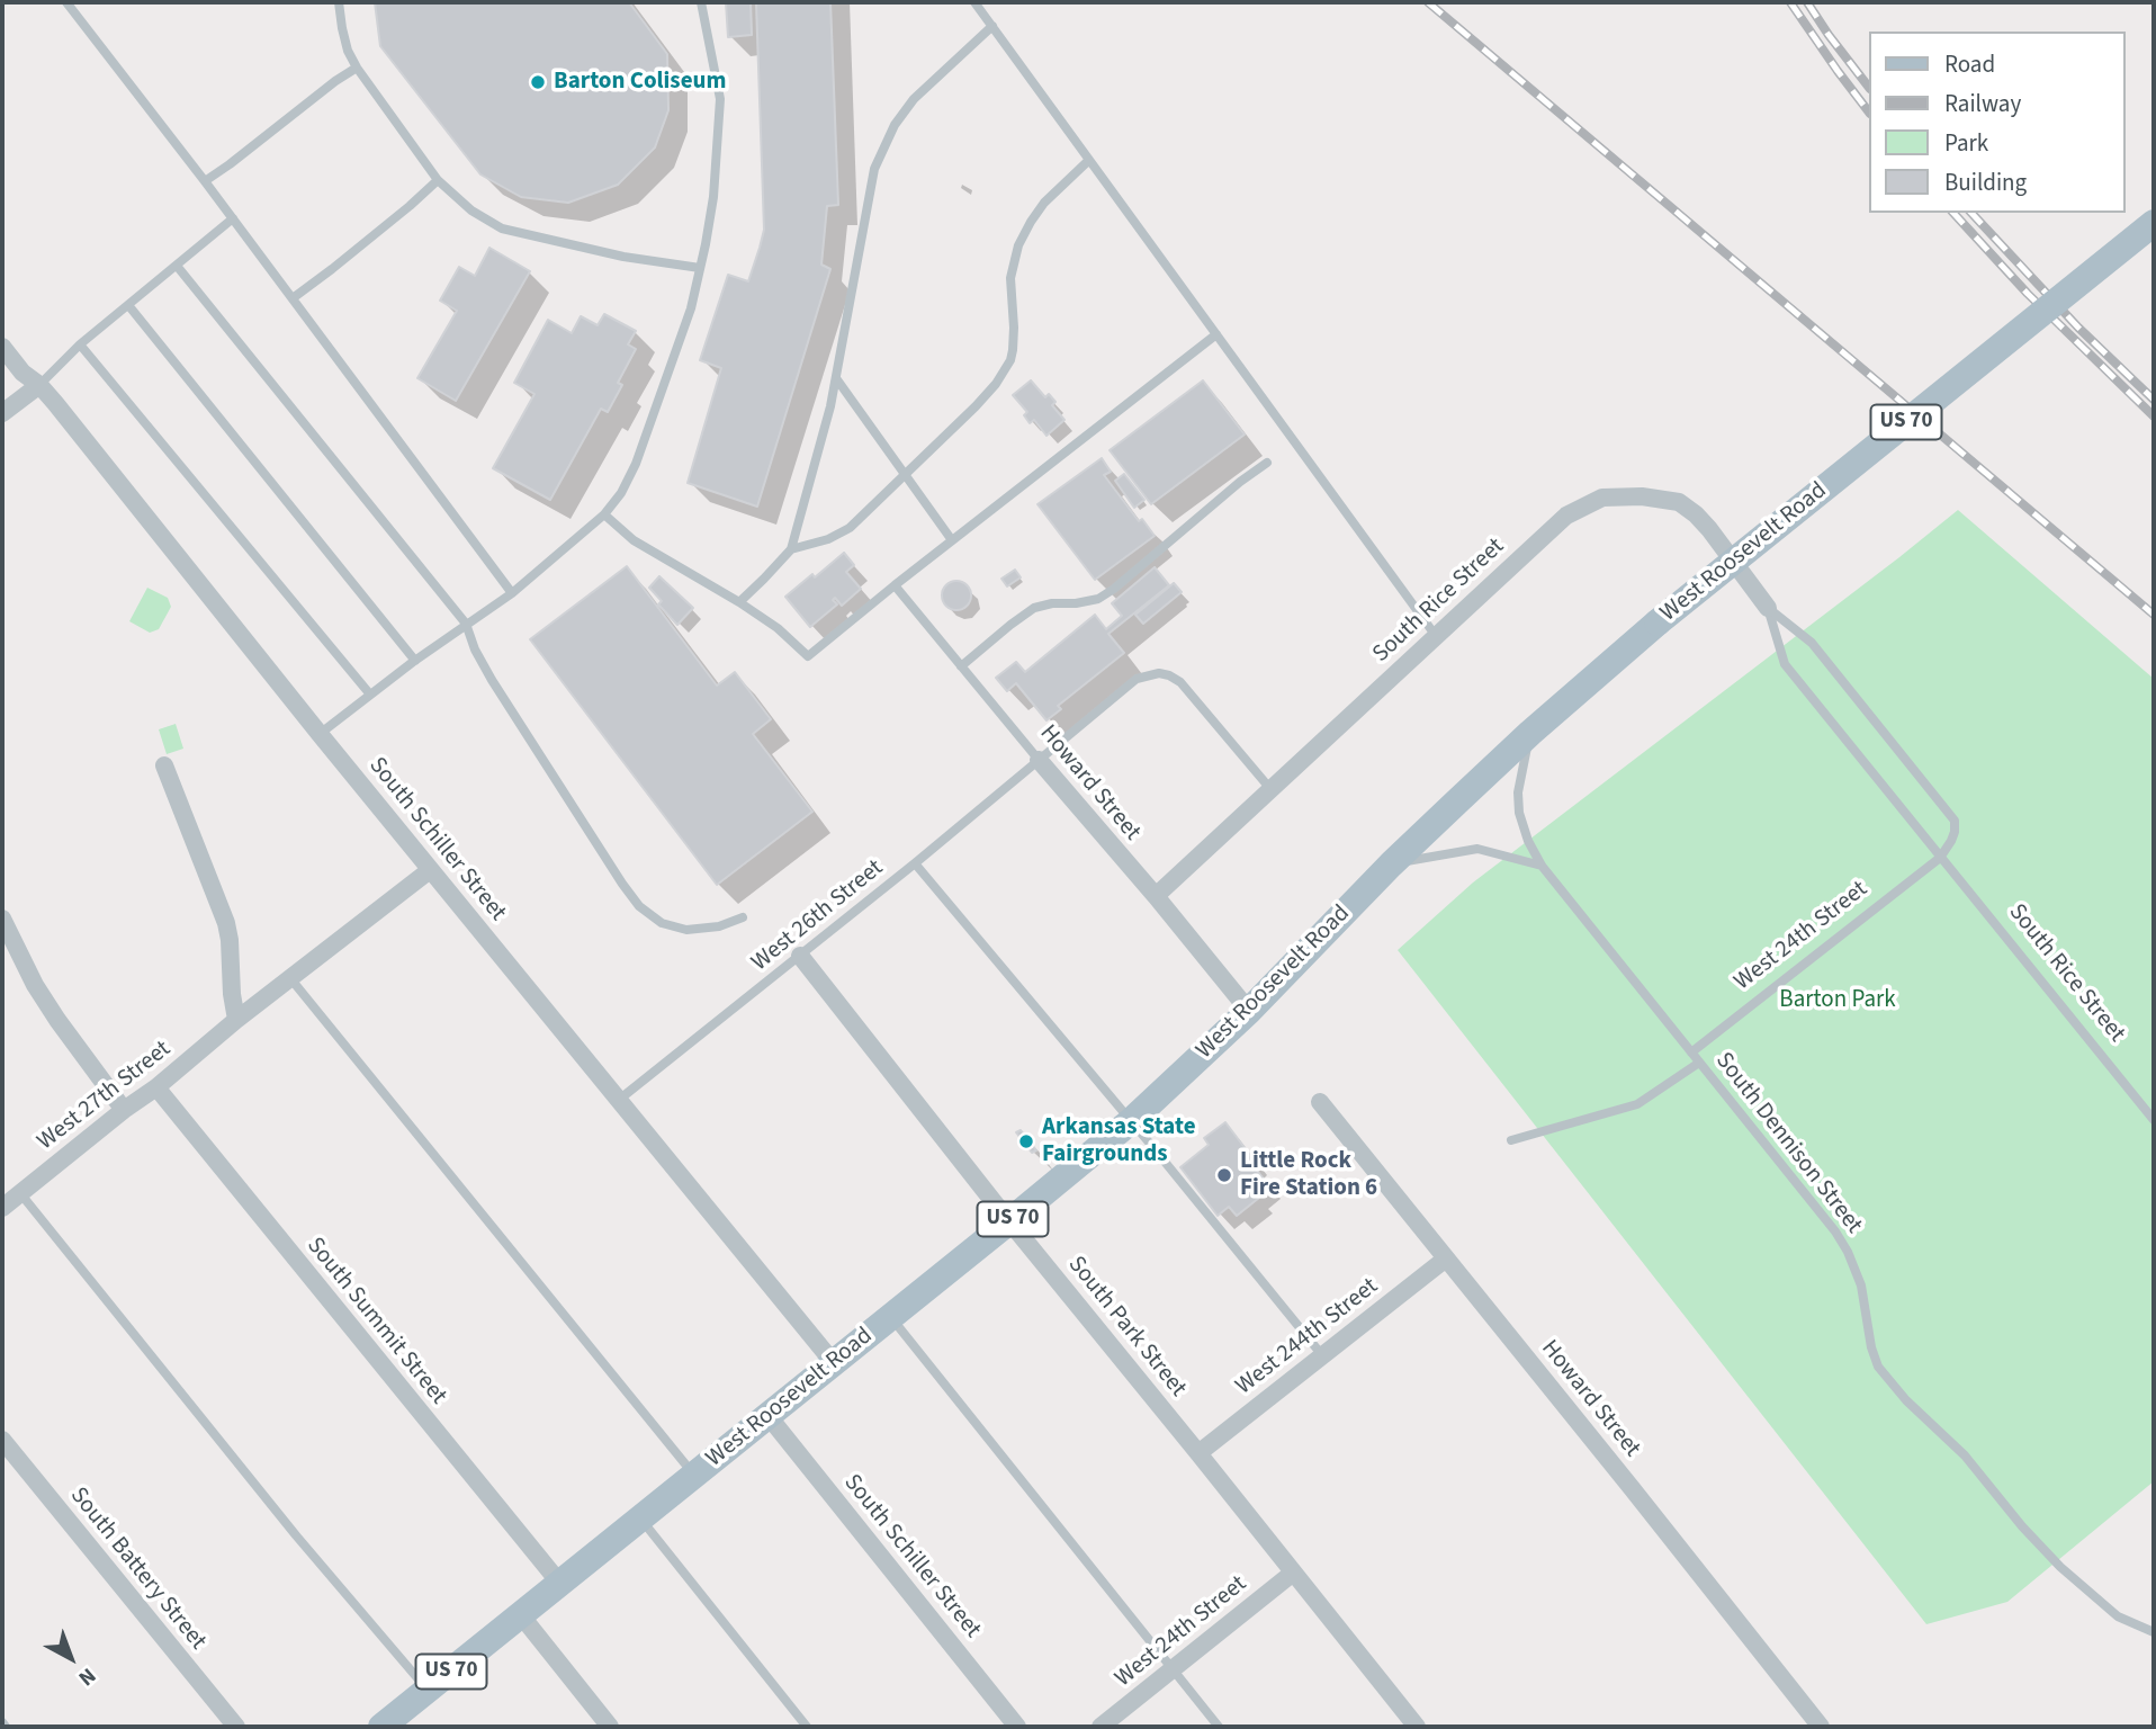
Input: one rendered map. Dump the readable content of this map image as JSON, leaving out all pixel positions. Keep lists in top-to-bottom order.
{
  "streets": {
    "main road": ["US 70", "West Roosevelt Road"],
    "street": [
      "South Rice Street",
      "Howard Street",
      "South Schiller Street",
      "West 24th Street",
      "West 27th Street",
      "South Summit Street",
      "South Park Street",
      "West 244th Street",
      "South Battery Street"
    ],
    "lane": ["West 26th Street", "South Dennison Street"]
  },
  "crossings": [
    ["West Roosevelt Road", "Howard Street"],
    ["West Roosevelt Road", "South Schiller Street"],
    ["West Roosevelt Road", "South Dennison Street"],
    ["West Roosevelt Road", "South Summit Street"],
    ["West Roosevelt Road", "South Park Street"],
    ["South Rice Street", "Howard Street"],
    ["South Rice Street", "West 26th Street"],
    ["South Rice Street", "West 24th Street"],
    ["Howard Street", "West 26th Street"],
    ["Howard Street", "West 244th Street"],
    ["South Schiller Street", "West 26th Street"],
    ["South Schiller Street", "West 27th Street"],
    ["West 26th Street", "South Park Street"],
    ["West 24th Street", "South Dennison Street"],
    ["West 24th Street", "South Park Street"],
    ["West 27th Street", "South Summit Street"],
    ["South Park Street", "West 244th Street"]
  ],
  "parks": ["Barton Park"],
  "places": ["Barton Coliseum", "Arkansas State Fairgrounds", "Little Rock Fire Station 6"],
  "legend": [
    "Road",
    "Railway",
    "Park",
    "Building"
  ],
  "north": "bottom right"
}
